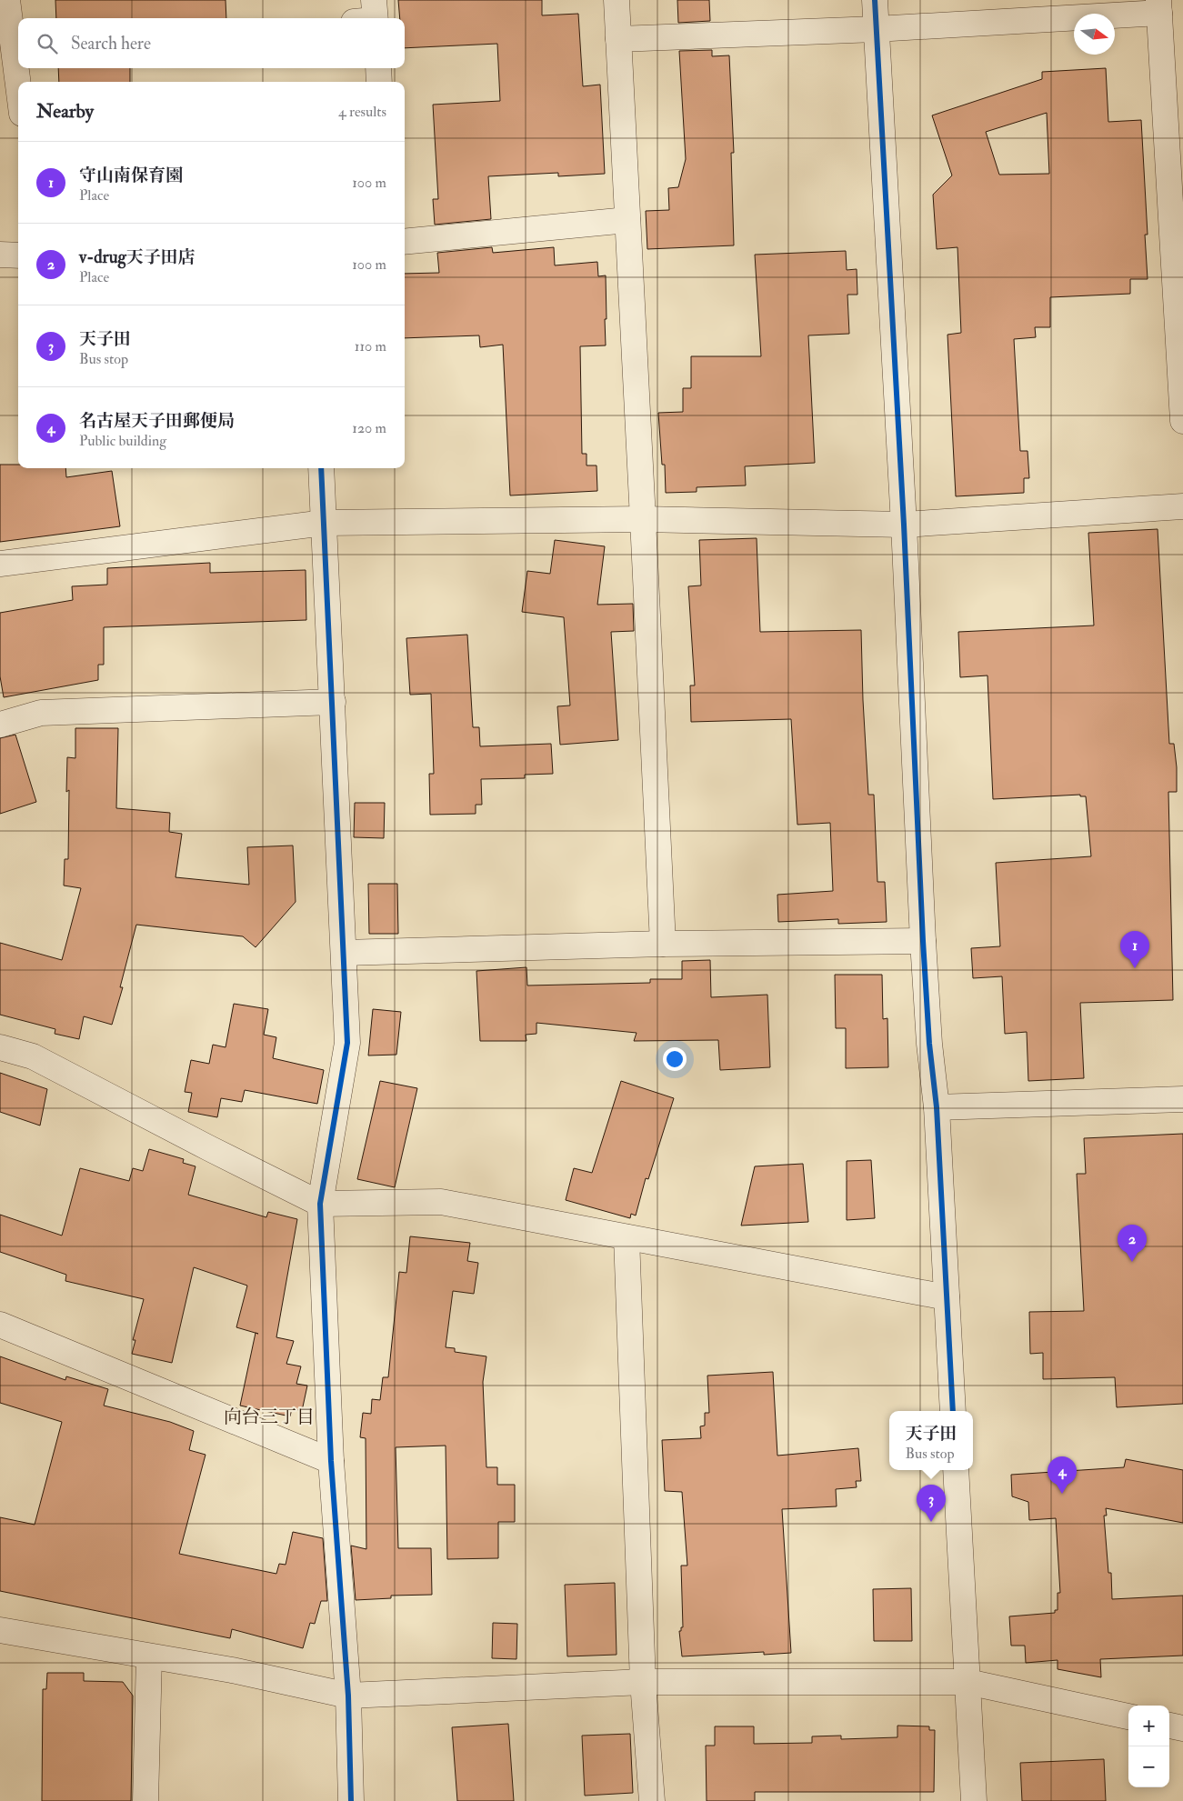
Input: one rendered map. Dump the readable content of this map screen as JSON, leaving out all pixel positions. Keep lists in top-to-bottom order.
{
  "districts": ["向台三丁目"],
  "north": "right",
  "page": {
    "search": "Search here",
    "heading": ["Nearby", "4 results"],
    "list": [
      {
        "mark": "1",
        "name": "守山南保育園",
        "note": "Place",
        "value": "100 m"
      },
      {
        "mark": "2",
        "name": "v-drug天子田店",
        "note": "Place",
        "value": "100 m"
      },
      {
        "mark": "3",
        "name": "天子田",
        "note": "Bus stop",
        "value": "110 m"
      },
      {
        "mark": "4",
        "name": "名古屋天子田郵便局",
        "note": "Public building",
        "value": "120 m"
      }
    ],
    "pins": [
      "1",
      "2",
      "4",
      "3"
    ],
    "popup": ["天子田", "Bus stop"],
    "map_buttons": ["+", "−"]
  }
}
